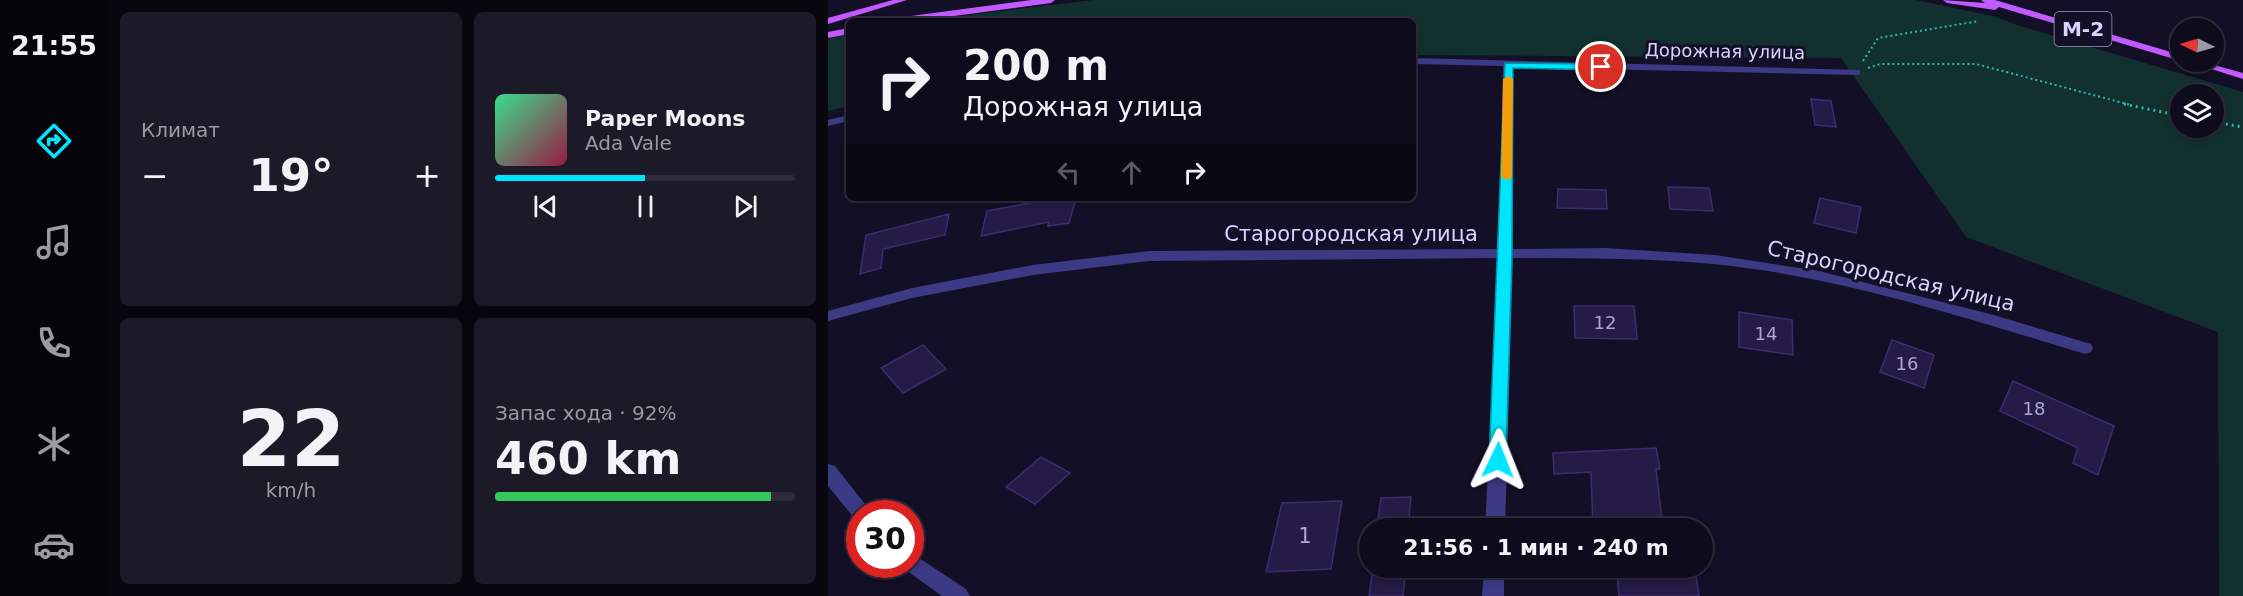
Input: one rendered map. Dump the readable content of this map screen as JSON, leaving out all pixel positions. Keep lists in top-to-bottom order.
{
  "streets": {
    "main road": ["М-2"],
    "street": ["Дорожная улица", "Старогородская улица"]
  },
  "house_numbers": [
    "12",
    "14",
    "16",
    "18",
    "1"
  ],
  "north": "left",
  "page": {
    "tabs": "21:55",
    "tile": [
      "Климат",
      ["22", "km/h"],
      ["Запас хода · 92%", "460 km"]
    ],
    "turn": ["200 m", "Дорожная улица"],
    "song": ["Paper Moons", "Ada Vale"],
    "heat": ["−", "19°", "+"],
    "limit": "30",
    "trip": "21:56 · 1 мин · 240 m"
  }
}
